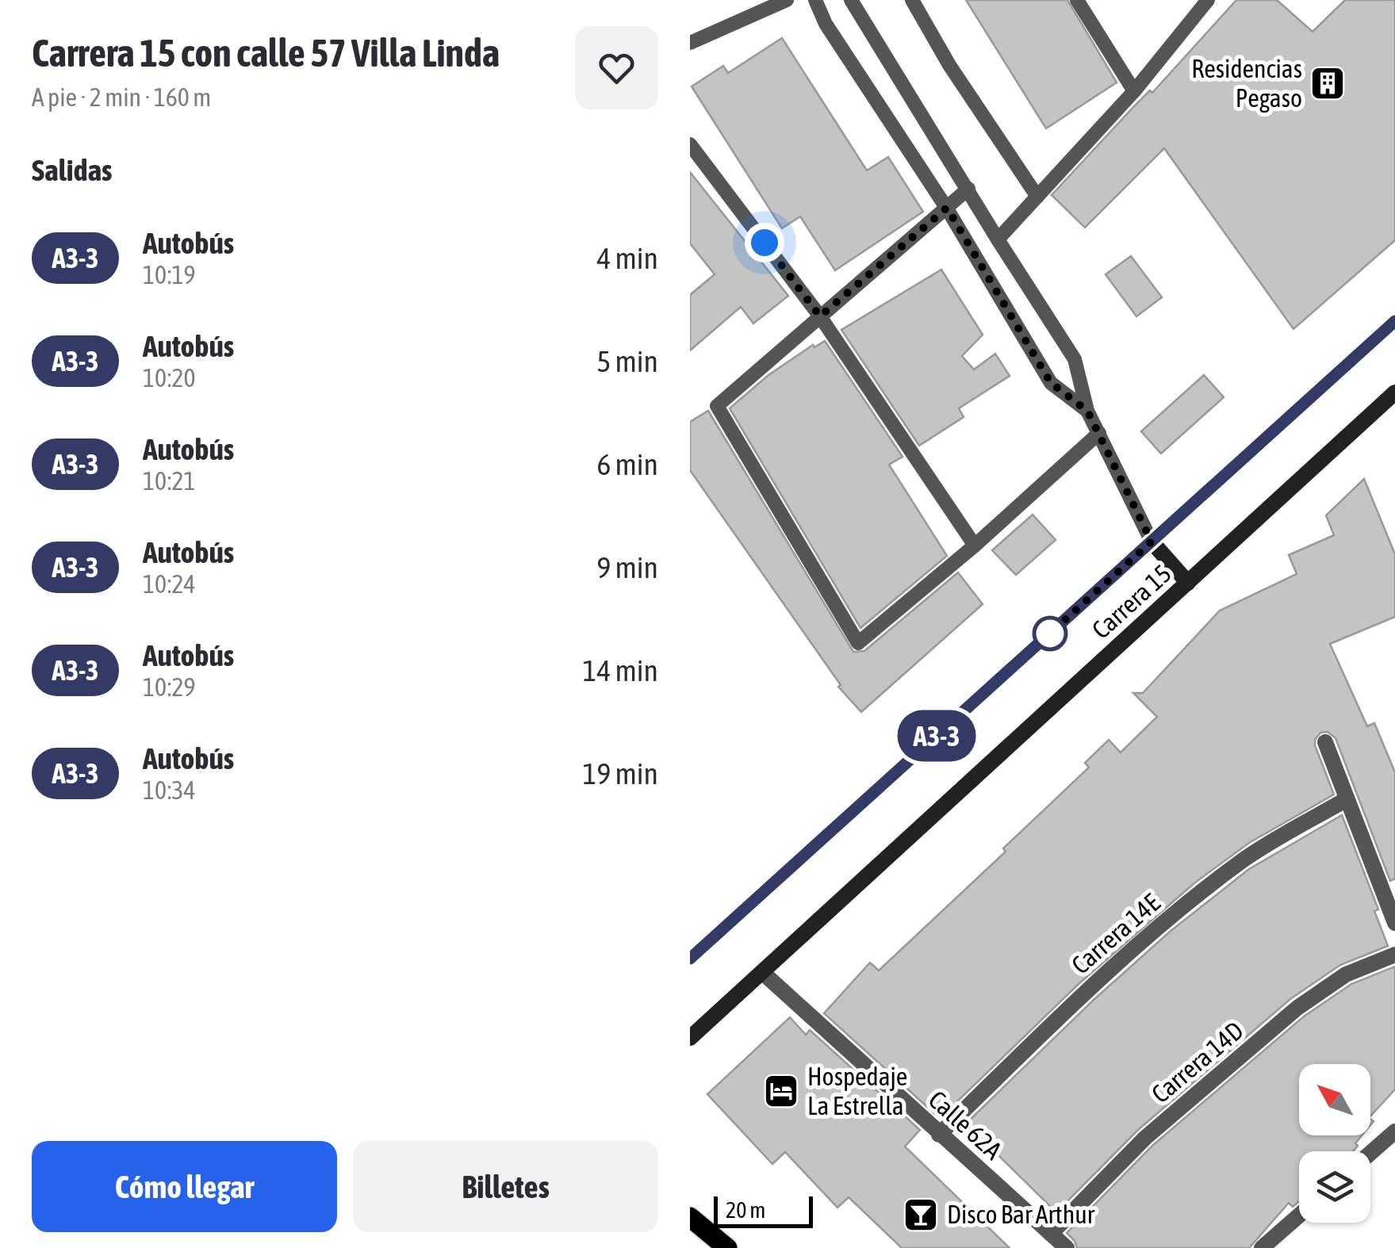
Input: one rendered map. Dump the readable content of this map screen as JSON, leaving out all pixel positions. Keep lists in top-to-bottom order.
{
  "streets": {
    "main road": ["Carrera 15"],
    "street": ["Carrera 14E", "Carrera 14D", "Calle 62A"]
  },
  "crossings": [
    ["Carrera 15", "Calle 62A"],
    ["Carrera 14E", "Calle 62A"],
    ["Carrera 14D", "Calle 62A"]
  ],
  "places": {
    "building": ["Residencias Pegaso"],
    "hotel": ["Hospedaje La Estrella"],
    "bar": ["Disco Bar Arthur"]
  },
  "lines": ["bus line A3-3"],
  "scale_bar": "20 m",
  "north": "top left",
  "page": {
    "heading": [
      ["Carrera 15 con calle 57 Villa Linda", "A pie · 2 min · 160 m"],
      "Salidas"
    ],
    "on_map": "A3-3",
    "list": [
      {
        "mark": "A3-3",
        "name": "Autobús",
        "note": "10:19",
        "value": "4 min"
      },
      {
        "mark": "A3-3",
        "name": "Autobús",
        "note": "10:20",
        "value": "5 min"
      },
      {
        "mark": "A3-3",
        "name": "Autobús",
        "note": "10:21",
        "value": "6 min"
      },
      {
        "mark": "A3-3",
        "name": "Autobús",
        "note": "10:24",
        "value": "9 min"
      },
      {
        "mark": "A3-3",
        "name": "Autobús",
        "note": "10:29",
        "value": "14 min"
      },
      {
        "mark": "A3-3",
        "name": "Autobús",
        "note": "10:34",
        "value": "19 min"
      }
    ],
    "buttons": ["Cómo llegar", "Billetes"],
    "scale": "20 m"
  }
}
